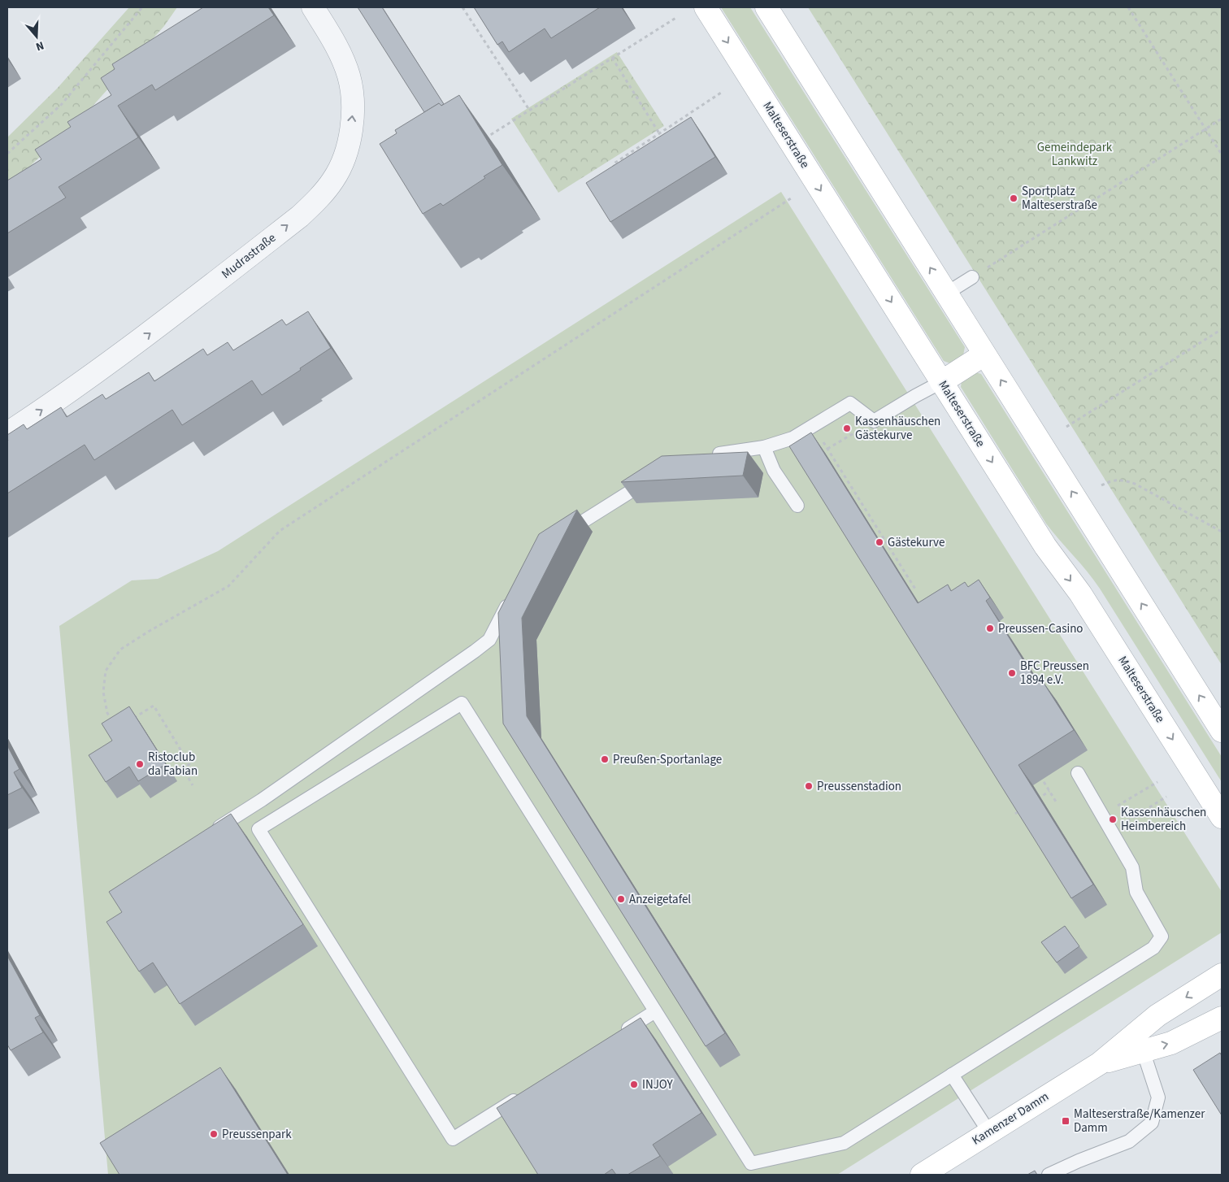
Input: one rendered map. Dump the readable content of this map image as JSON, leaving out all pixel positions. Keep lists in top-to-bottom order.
{
  "streets": {
    "main road": ["Malteserstraße", "Kamenzer Damm"],
    "street": ["Mudrastraße"]
  },
  "one_way": ["Mudrastraße"],
  "parks": ["Gemeindepark Lankwitz"],
  "places": {
    "other": [
      "Sportplatz Malteserstraße",
      "Kassenhäuschen Gästekurve",
      "Gästekurve",
      "Preussen-Casino",
      "BFC Preussen 1894 e.V.",
      "Preußen-Sportanlage",
      "Ristoclub da Fabian",
      "Preussenstadion",
      "Kassenhäuschen Heimbereich",
      "Anzeigetafel",
      "INJOY",
      "Preussenpark"
    ],
    "transit": ["Malteserstraße/Kamenzer Damm"]
  },
  "north": "bottom"
}
